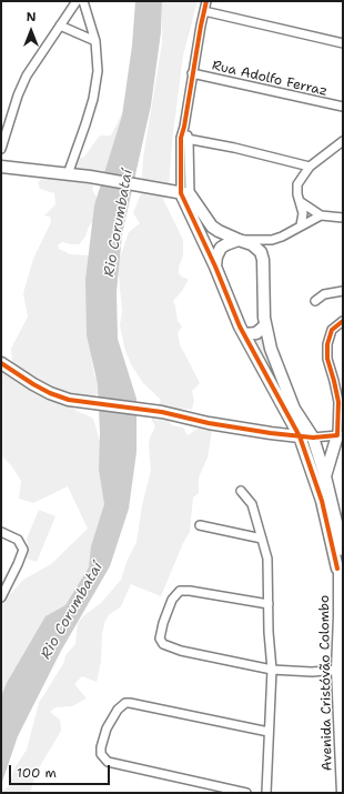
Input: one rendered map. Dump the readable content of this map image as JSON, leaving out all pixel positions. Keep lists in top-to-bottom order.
{
  "streets": {
    "street": ["Rua Adolfo Ferraz", "Avenida Cristóvão Colombo"]
  },
  "crossings": [
    ["Rua Adolfo Ferraz", "Avenida Cristóvão Colombo"]
  ],
  "water": ["Rio Corumbataí"],
  "scale_bar": "100 m",
  "north": "top"
}
